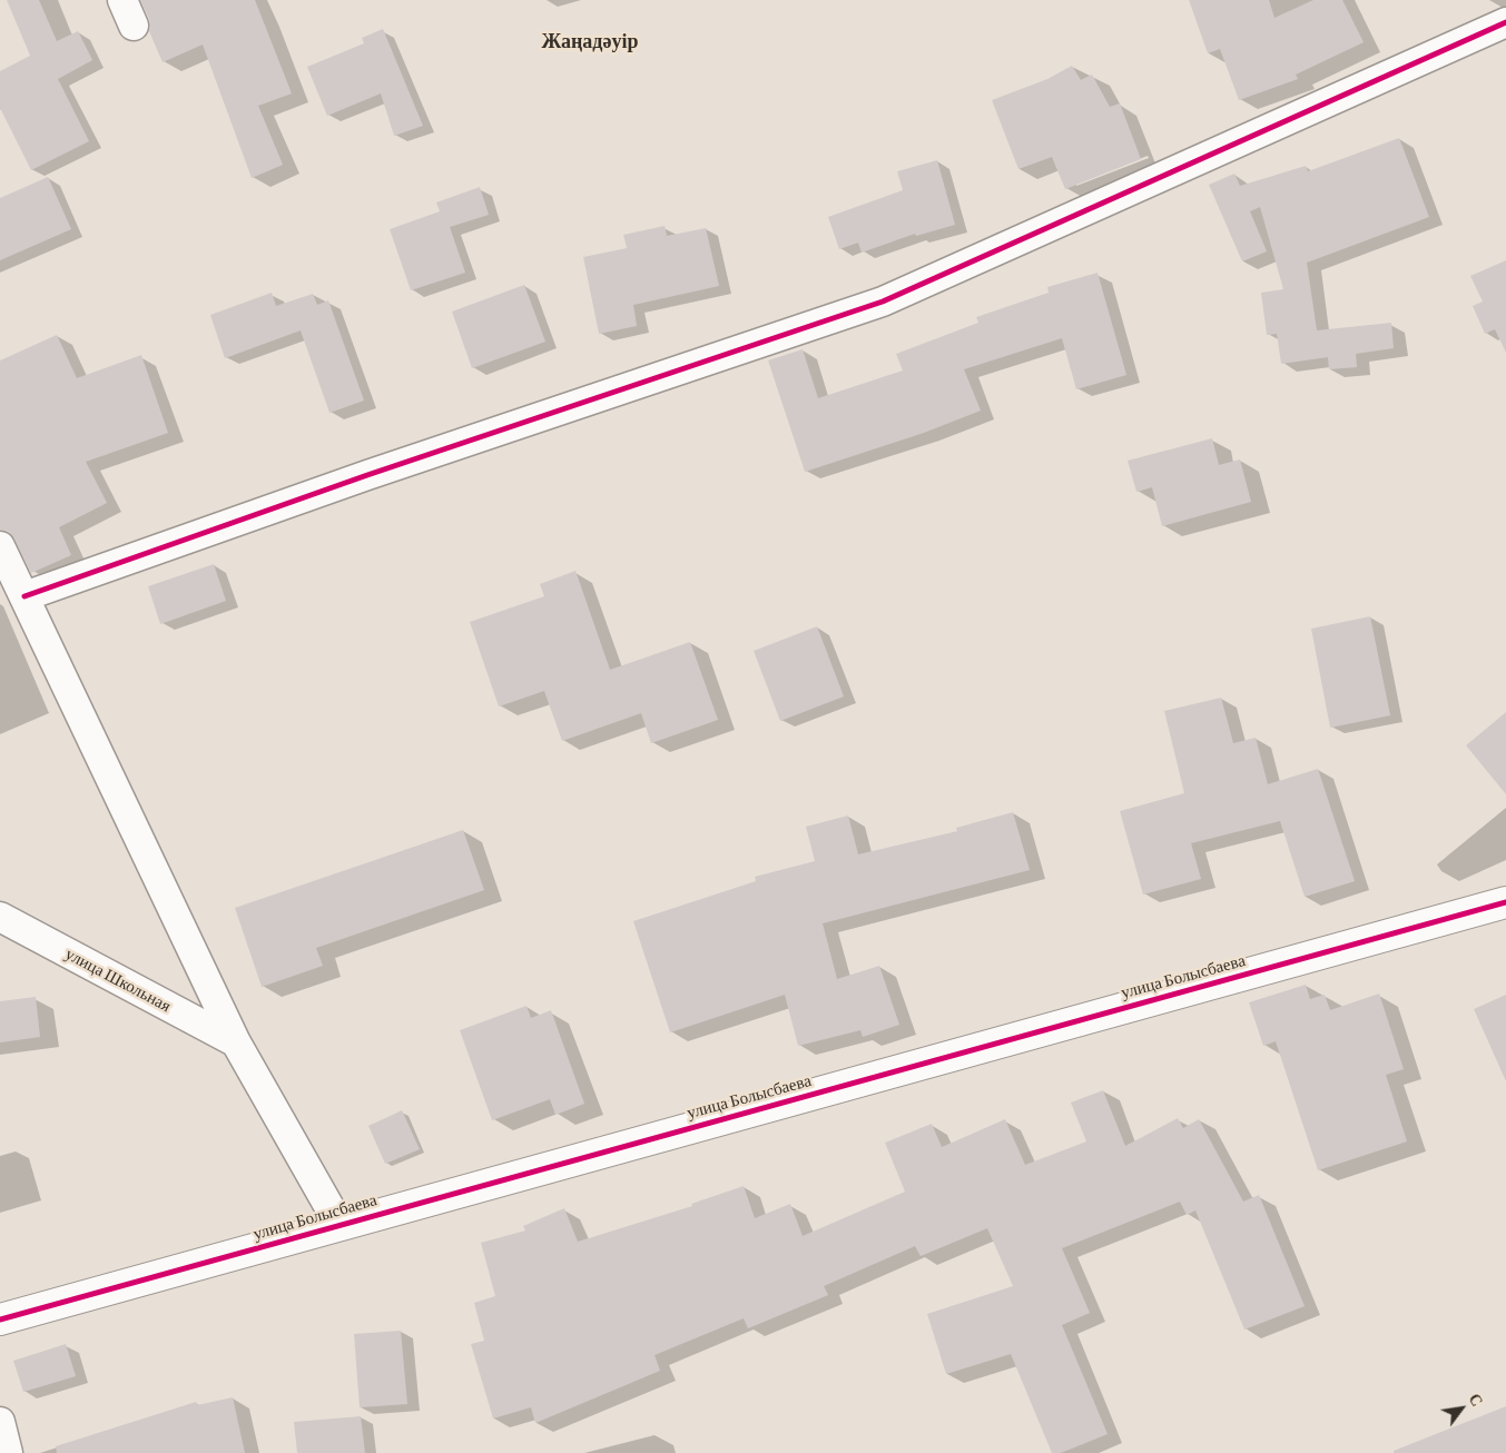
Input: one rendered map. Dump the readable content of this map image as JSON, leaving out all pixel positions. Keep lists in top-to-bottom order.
{
  "streets": {
    "street": ["улица Болысбаева", "улица Школьная"]
  },
  "districts": ["Жаңадәуір"],
  "north": "top right"
}
